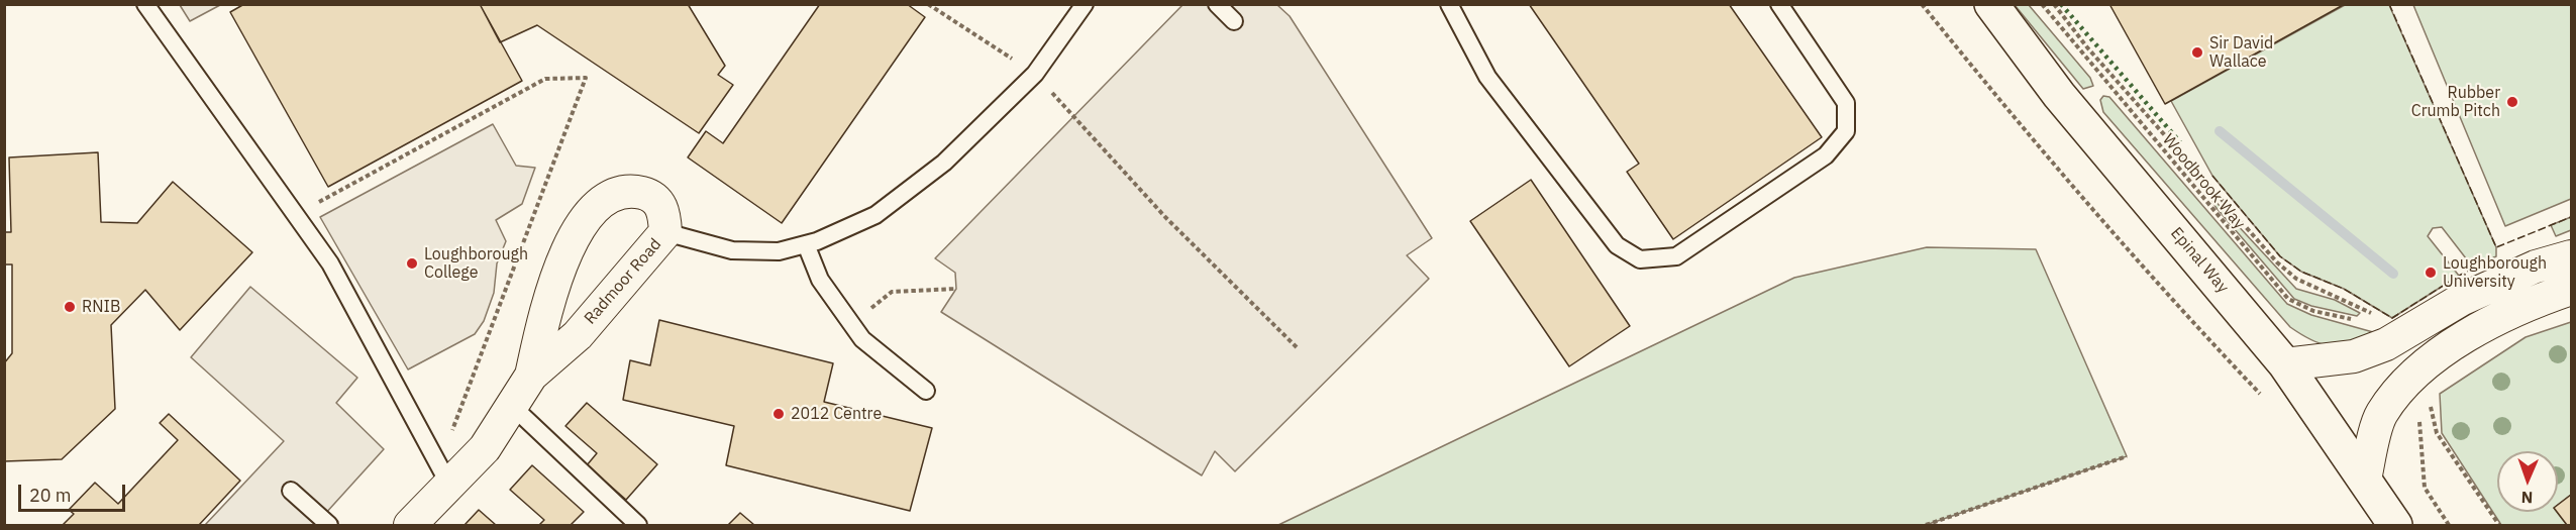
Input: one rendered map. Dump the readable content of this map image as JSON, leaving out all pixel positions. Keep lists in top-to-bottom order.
{
  "streets": {
    "main road": ["Epinal Way"],
    "street": ["Radmoor Road"],
    "path": ["Woodbrook Way"]
  },
  "places": [
    "Sir David Wallace",
    "Rubber Crumb Pitch",
    "Loughborough College",
    "Loughborough University",
    "RNIB",
    "2012 Centre"
  ],
  "scale_bar": "20 m",
  "north": "bottom"
}
